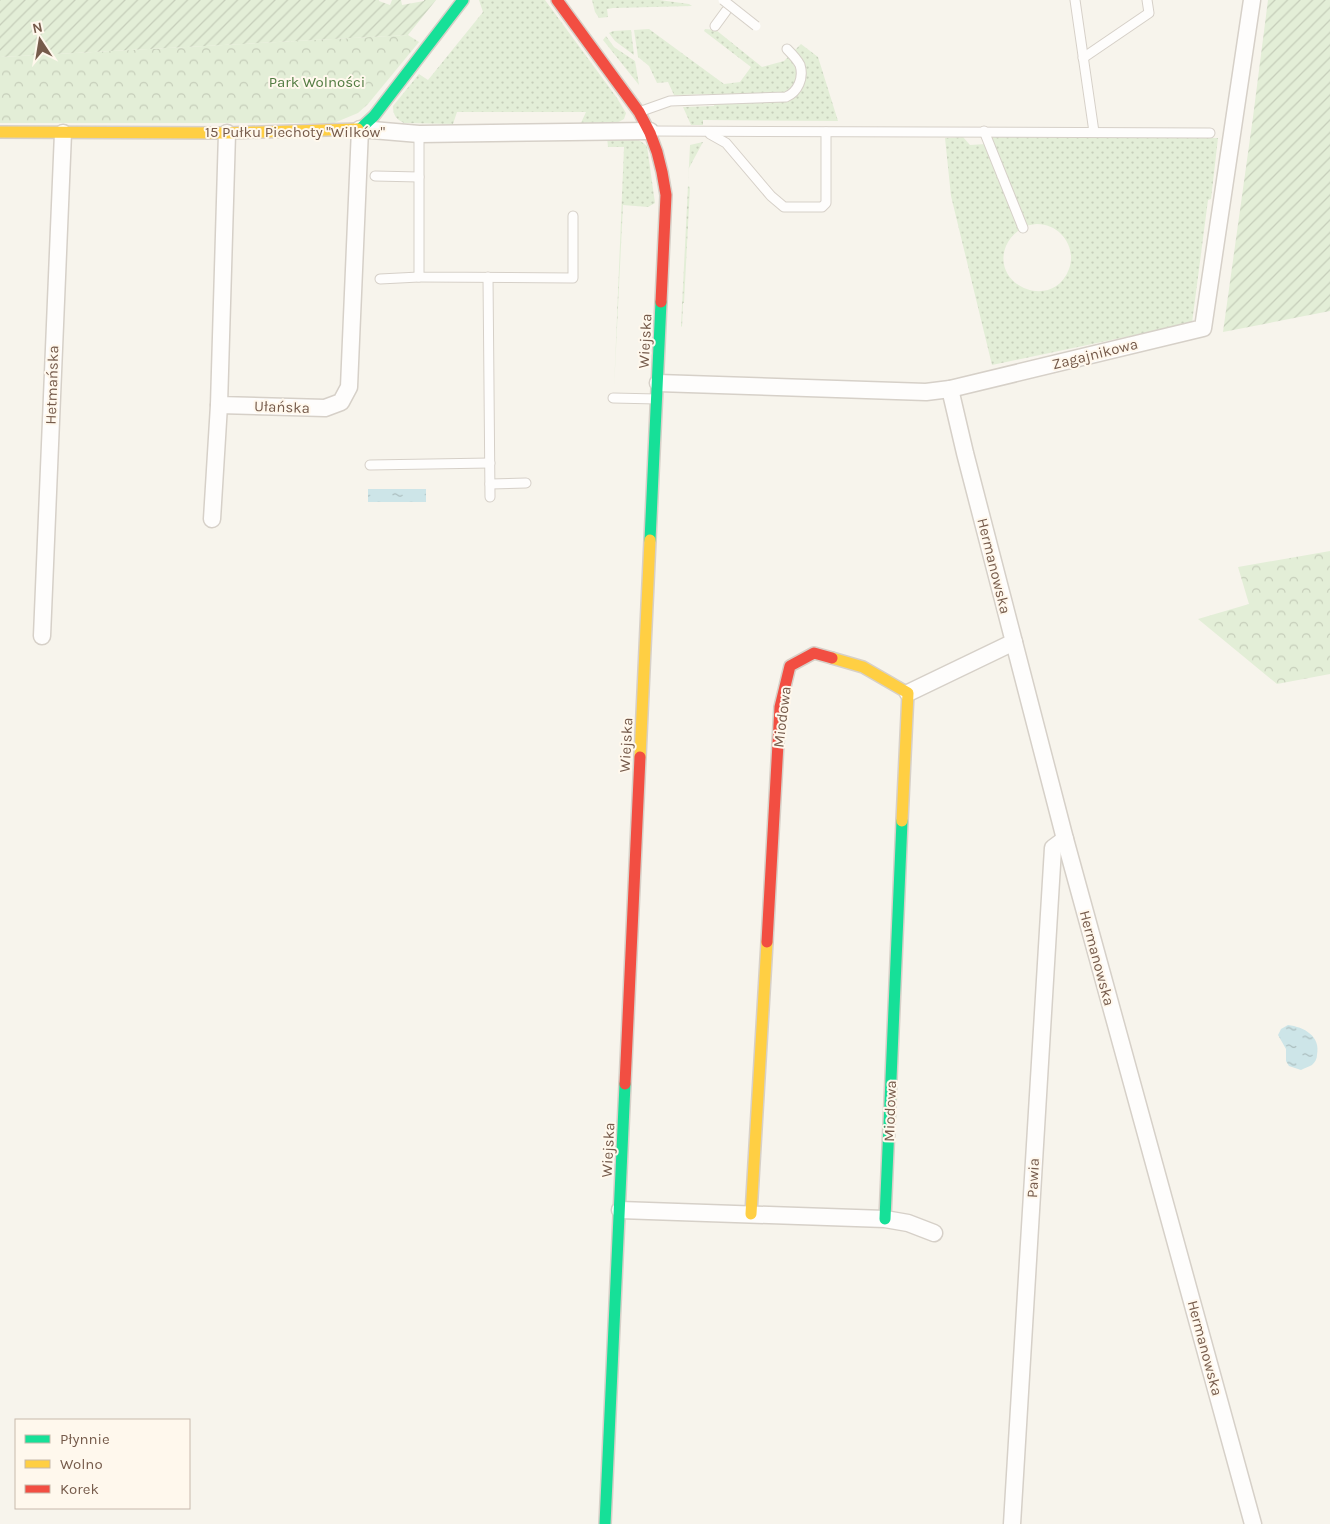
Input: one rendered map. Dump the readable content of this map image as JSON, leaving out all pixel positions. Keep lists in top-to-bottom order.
{
  "streets": {
    "street": [
      "15 Pułku Piechoty \"Wilków\"",
      "Wiejska",
      "Zagajnikowa",
      "Hetmańska",
      "Ułańska",
      "Hermanowska",
      "Miodowa",
      "Pawia"
    ]
  },
  "crossings": [
    ["15 Pułku Piechoty \"Wilków\"", "Wiejska"],
    ["15 Pułku Piechoty \"Wilków\"", "Hetmańska"],
    ["15 Pułku Piechoty \"Wilków\"", "Ułańska"],
    ["Wiejska", "Zagajnikowa"],
    ["Zagajnikowa", "Hermanowska"],
    ["Hermanowska", "Pawia"]
  ],
  "parks": ["Park Wolności"],
  "legend": ["Płynnie", "Wolno", "Korek"],
  "north": "top"
}
